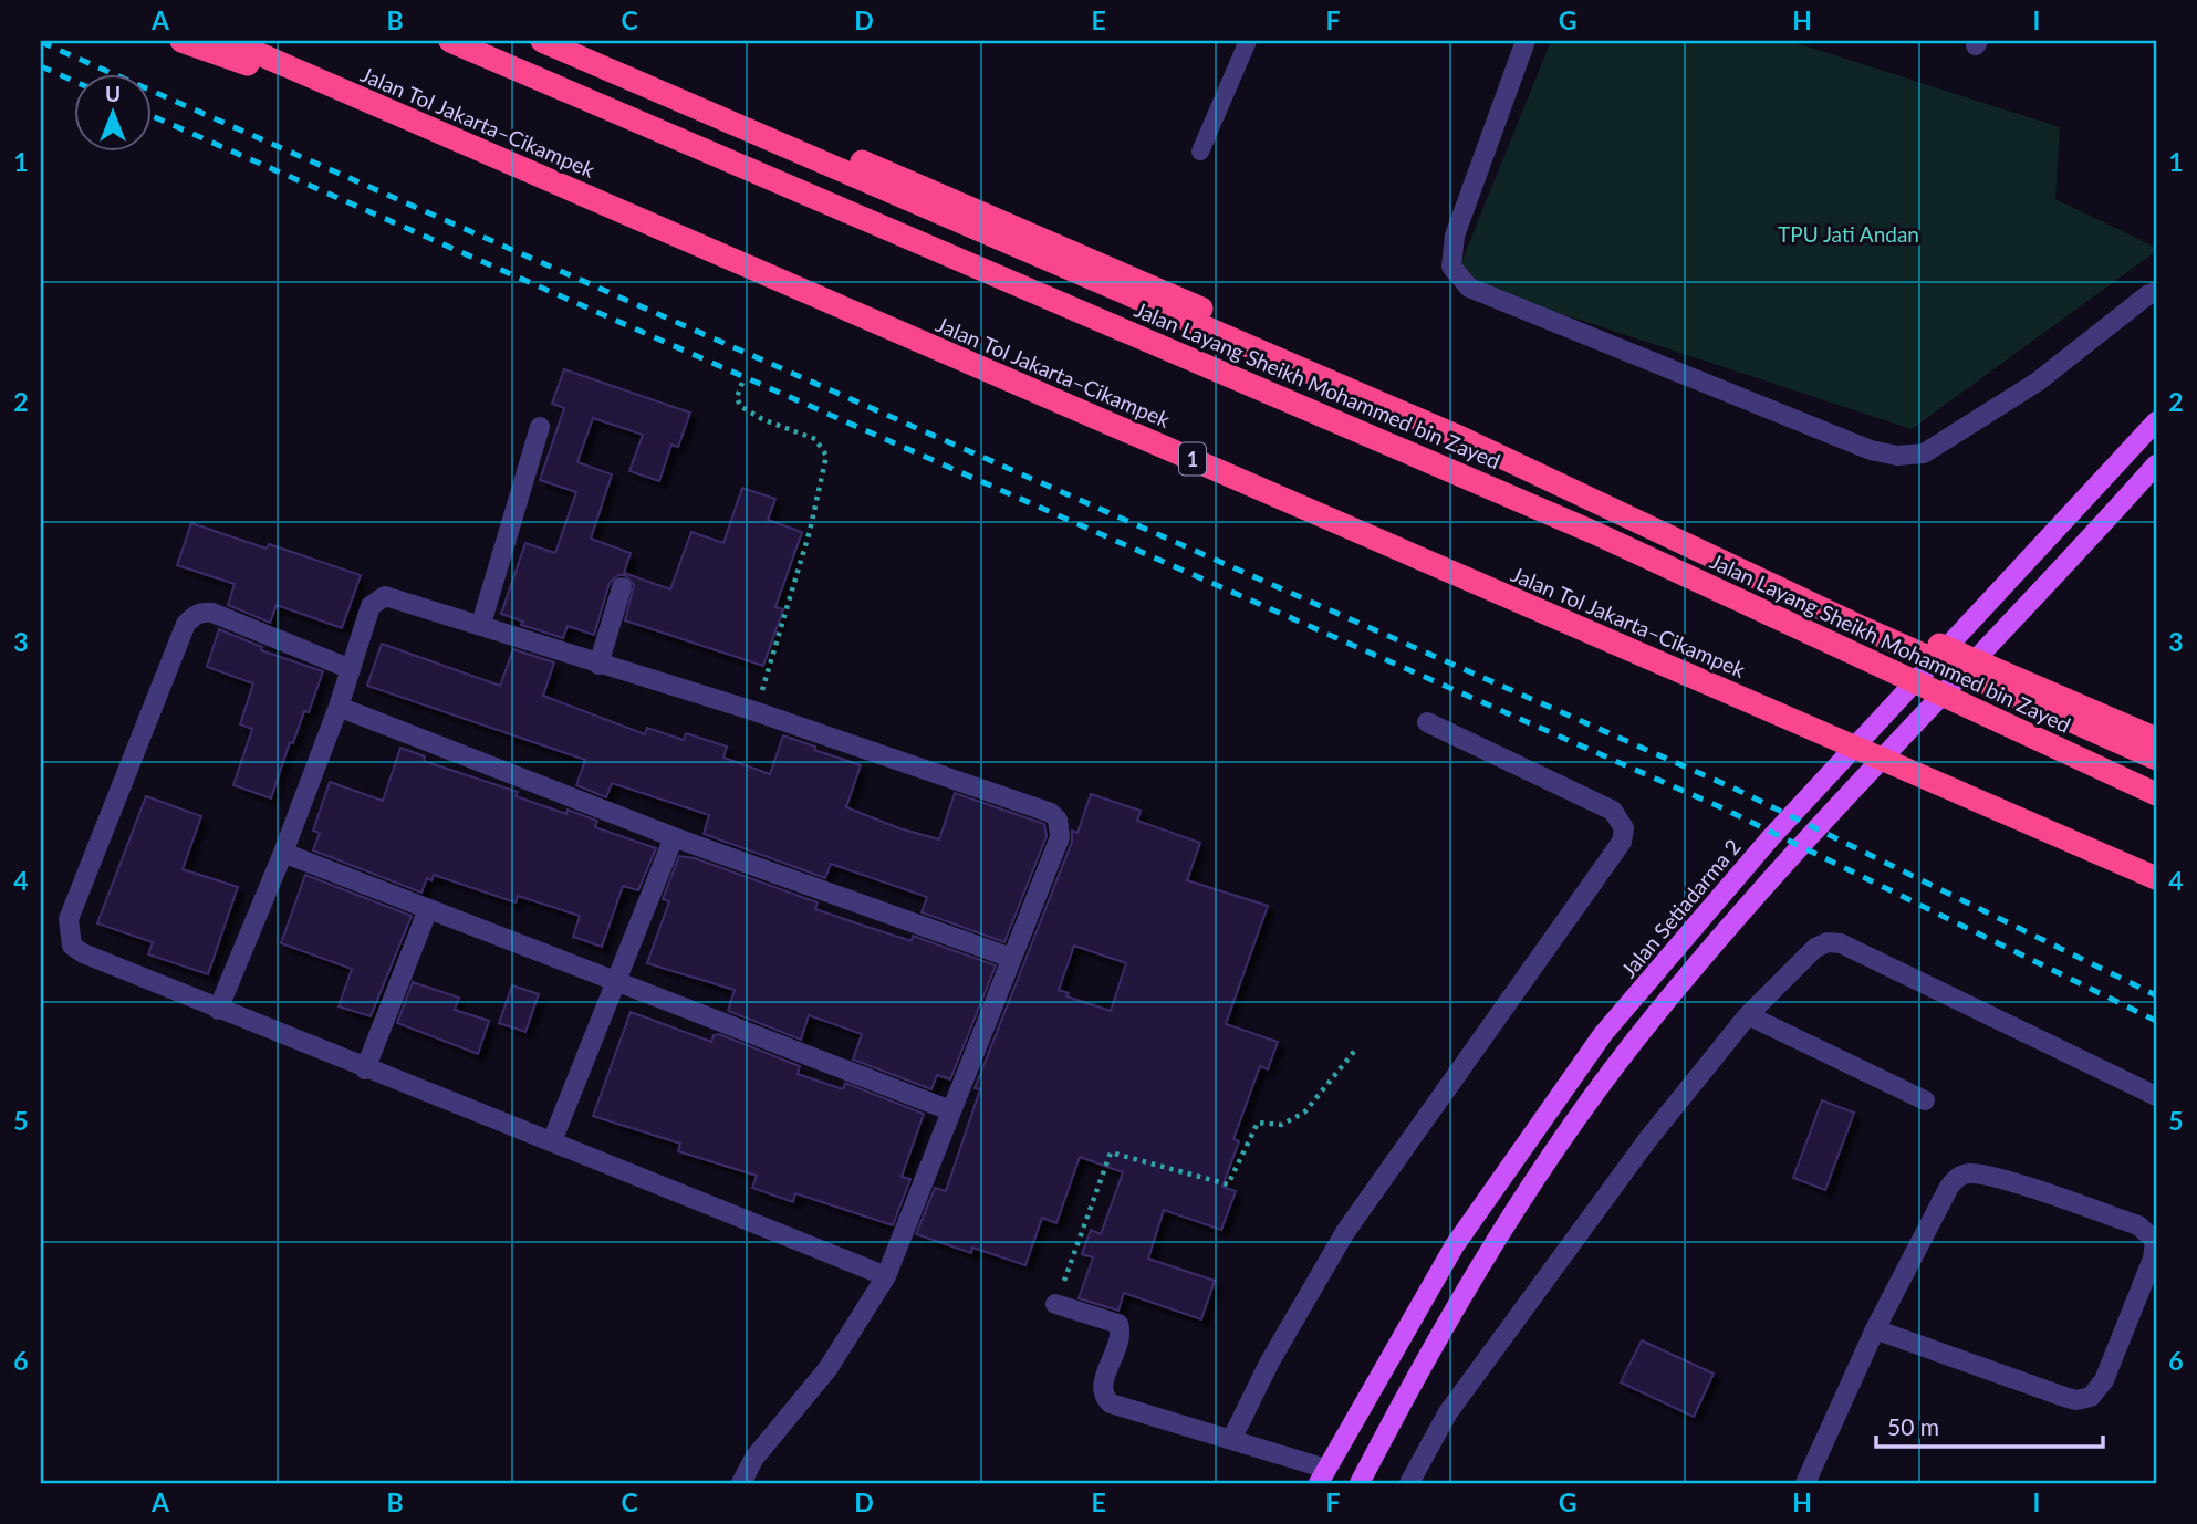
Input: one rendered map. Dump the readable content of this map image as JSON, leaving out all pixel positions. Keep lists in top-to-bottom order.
{
  "streets": {
    "highway": ["Jalan Tol Jakarta–Cikampek", "Jalan Layang Sheikh Mohammed bin Zayed", "1"],
    "main road": ["Jalan Setiadarma 2"]
  },
  "parks": ["TPU Jati Andan"],
  "scale_bar": "50 m",
  "north": "top",
  "grid": {
    "columns": [
      "A",
      "B",
      "C",
      "D",
      "E",
      "F",
      "G",
      "H",
      "I"
    ],
    "rows": [
      "1",
      "2",
      "3",
      "4",
      "5",
      "6"
    ]
  }
}
